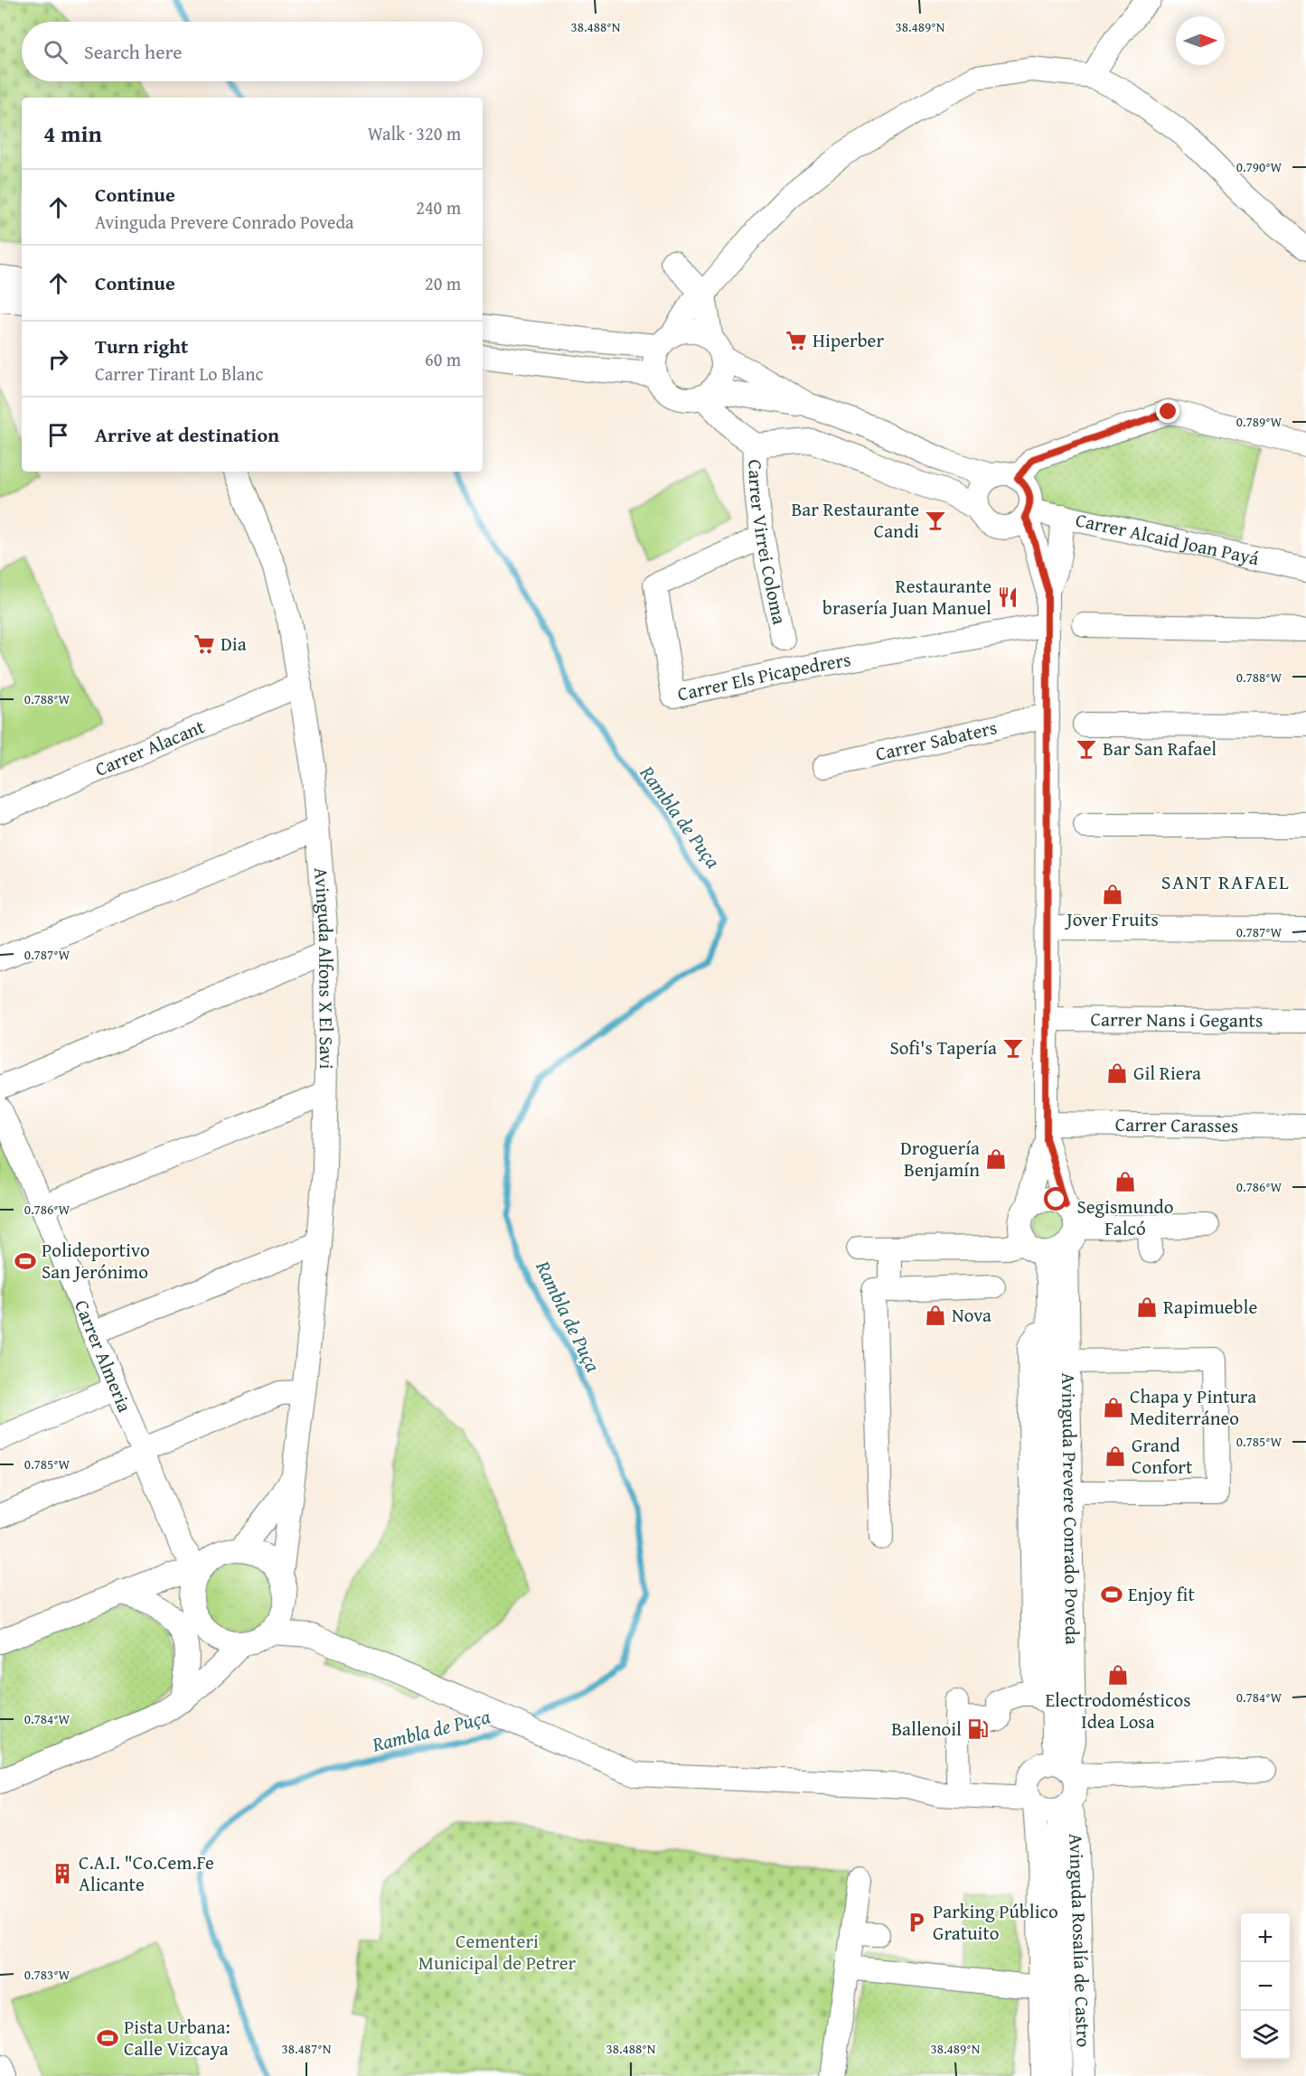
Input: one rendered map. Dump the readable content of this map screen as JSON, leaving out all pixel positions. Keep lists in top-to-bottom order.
{
  "streets": {
    "street": [
      "Carrer Alcaid Joan Payá",
      "Carrer Virrei Coloma",
      "Carrer Els Picapedrers",
      "Carrer Sabaters",
      "Carrer Alacant",
      "Avinguda Alfons X El Savi",
      "Carrer Nans i Gegants",
      "Carrer Carasses",
      "Carrer Almeria",
      "Avinguda Prevere Conrado Poveda",
      "Avinguda Rosalía de Castro"
    ]
  },
  "crossings": [
    ["Carrer Virrei Coloma", "Carrer Els Picapedrers"],
    ["Carrer Alacant", "Avinguda Alfons X El Savi"],
    ["Avinguda Alfons X El Savi", "Carrer Almeria"],
    ["Avinguda Prevere Conrado Poveda", "Avinguda Rosalía de Castro"]
  ],
  "districts": ["SANT RAFAEL"],
  "water": ["Rambla de Puça"],
  "parks": ["Cementeri Municipal de Petrer"],
  "places": {
    "supermarket": ["Hiperber", "Dia"],
    "bar": ["Bar Restaurante Candi", "Bar San Rafael", "Sofi's Tapería"],
    "restaurant": ["Restaurante brasería Juan Manuel"],
    "shop": [
      "Jover Fruits",
      "Gil Riera",
      "Droguería Benjamín",
      "Segismundo Falcó",
      "Rapimueble",
      "Nova",
      "Chapa y Pintura Mediterráneo",
      "Grand Confort",
      "Electrodomésticos Idea Losa"
    ],
    "sports": ["Polideportivo San Jerónimo", "Enjoy fit", "Pista Urbana: Calle Vizcaya"],
    "fuel station": ["Ballenoil"],
    "building": ["C.A.I. \"Co.Cem.Fe Alicante"],
    "parking": ["Parking Público Gratuito"]
  },
  "north": "right",
  "page": {
    "search": "Search here",
    "heading": ["4 min", "Walk · 320 m"],
    "list": [
      ["Continue", "Avinguda Prevere Conrado Poveda", "240 m"],
      ["Continue", "20 m"],
      ["Turn right", "Carrer Tirant Lo Blanc", "60 m"],
      "Arrive at destination"
    ],
    "map_buttons": ["+", "−"]
  },
  "coordinates": [
    "38.488°N",
    "38.489°N",
    "0.790°W",
    "0.789°W",
    "0.788°W",
    "0.787°W",
    "0.786°W",
    "0.785°W",
    "0.784°W",
    "0.783°W",
    "38.487°N"
  ]
}
